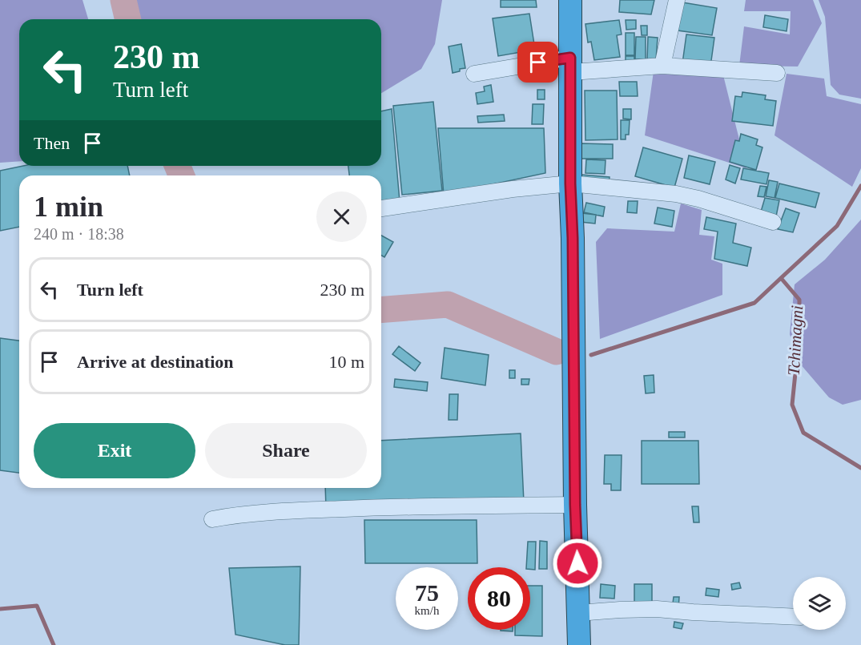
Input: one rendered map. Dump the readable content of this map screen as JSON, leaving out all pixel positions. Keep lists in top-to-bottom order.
{
  "water": ["Tchimagni"],
  "page": {
    "turn": ["230 m", "Turn left"],
    "then": "Then",
    "heading": ["1 min", "240 m · 18:38"],
    "list": [
      {
        "name": "Turn left",
        "value": "230 m"
      },
      {
        "name": "Arrive at destination",
        "value": "10 m"
      }
    ],
    "buttons": ["Exit", "Share"],
    "speed": "75 km/h",
    "limit": "80"
  }
}
